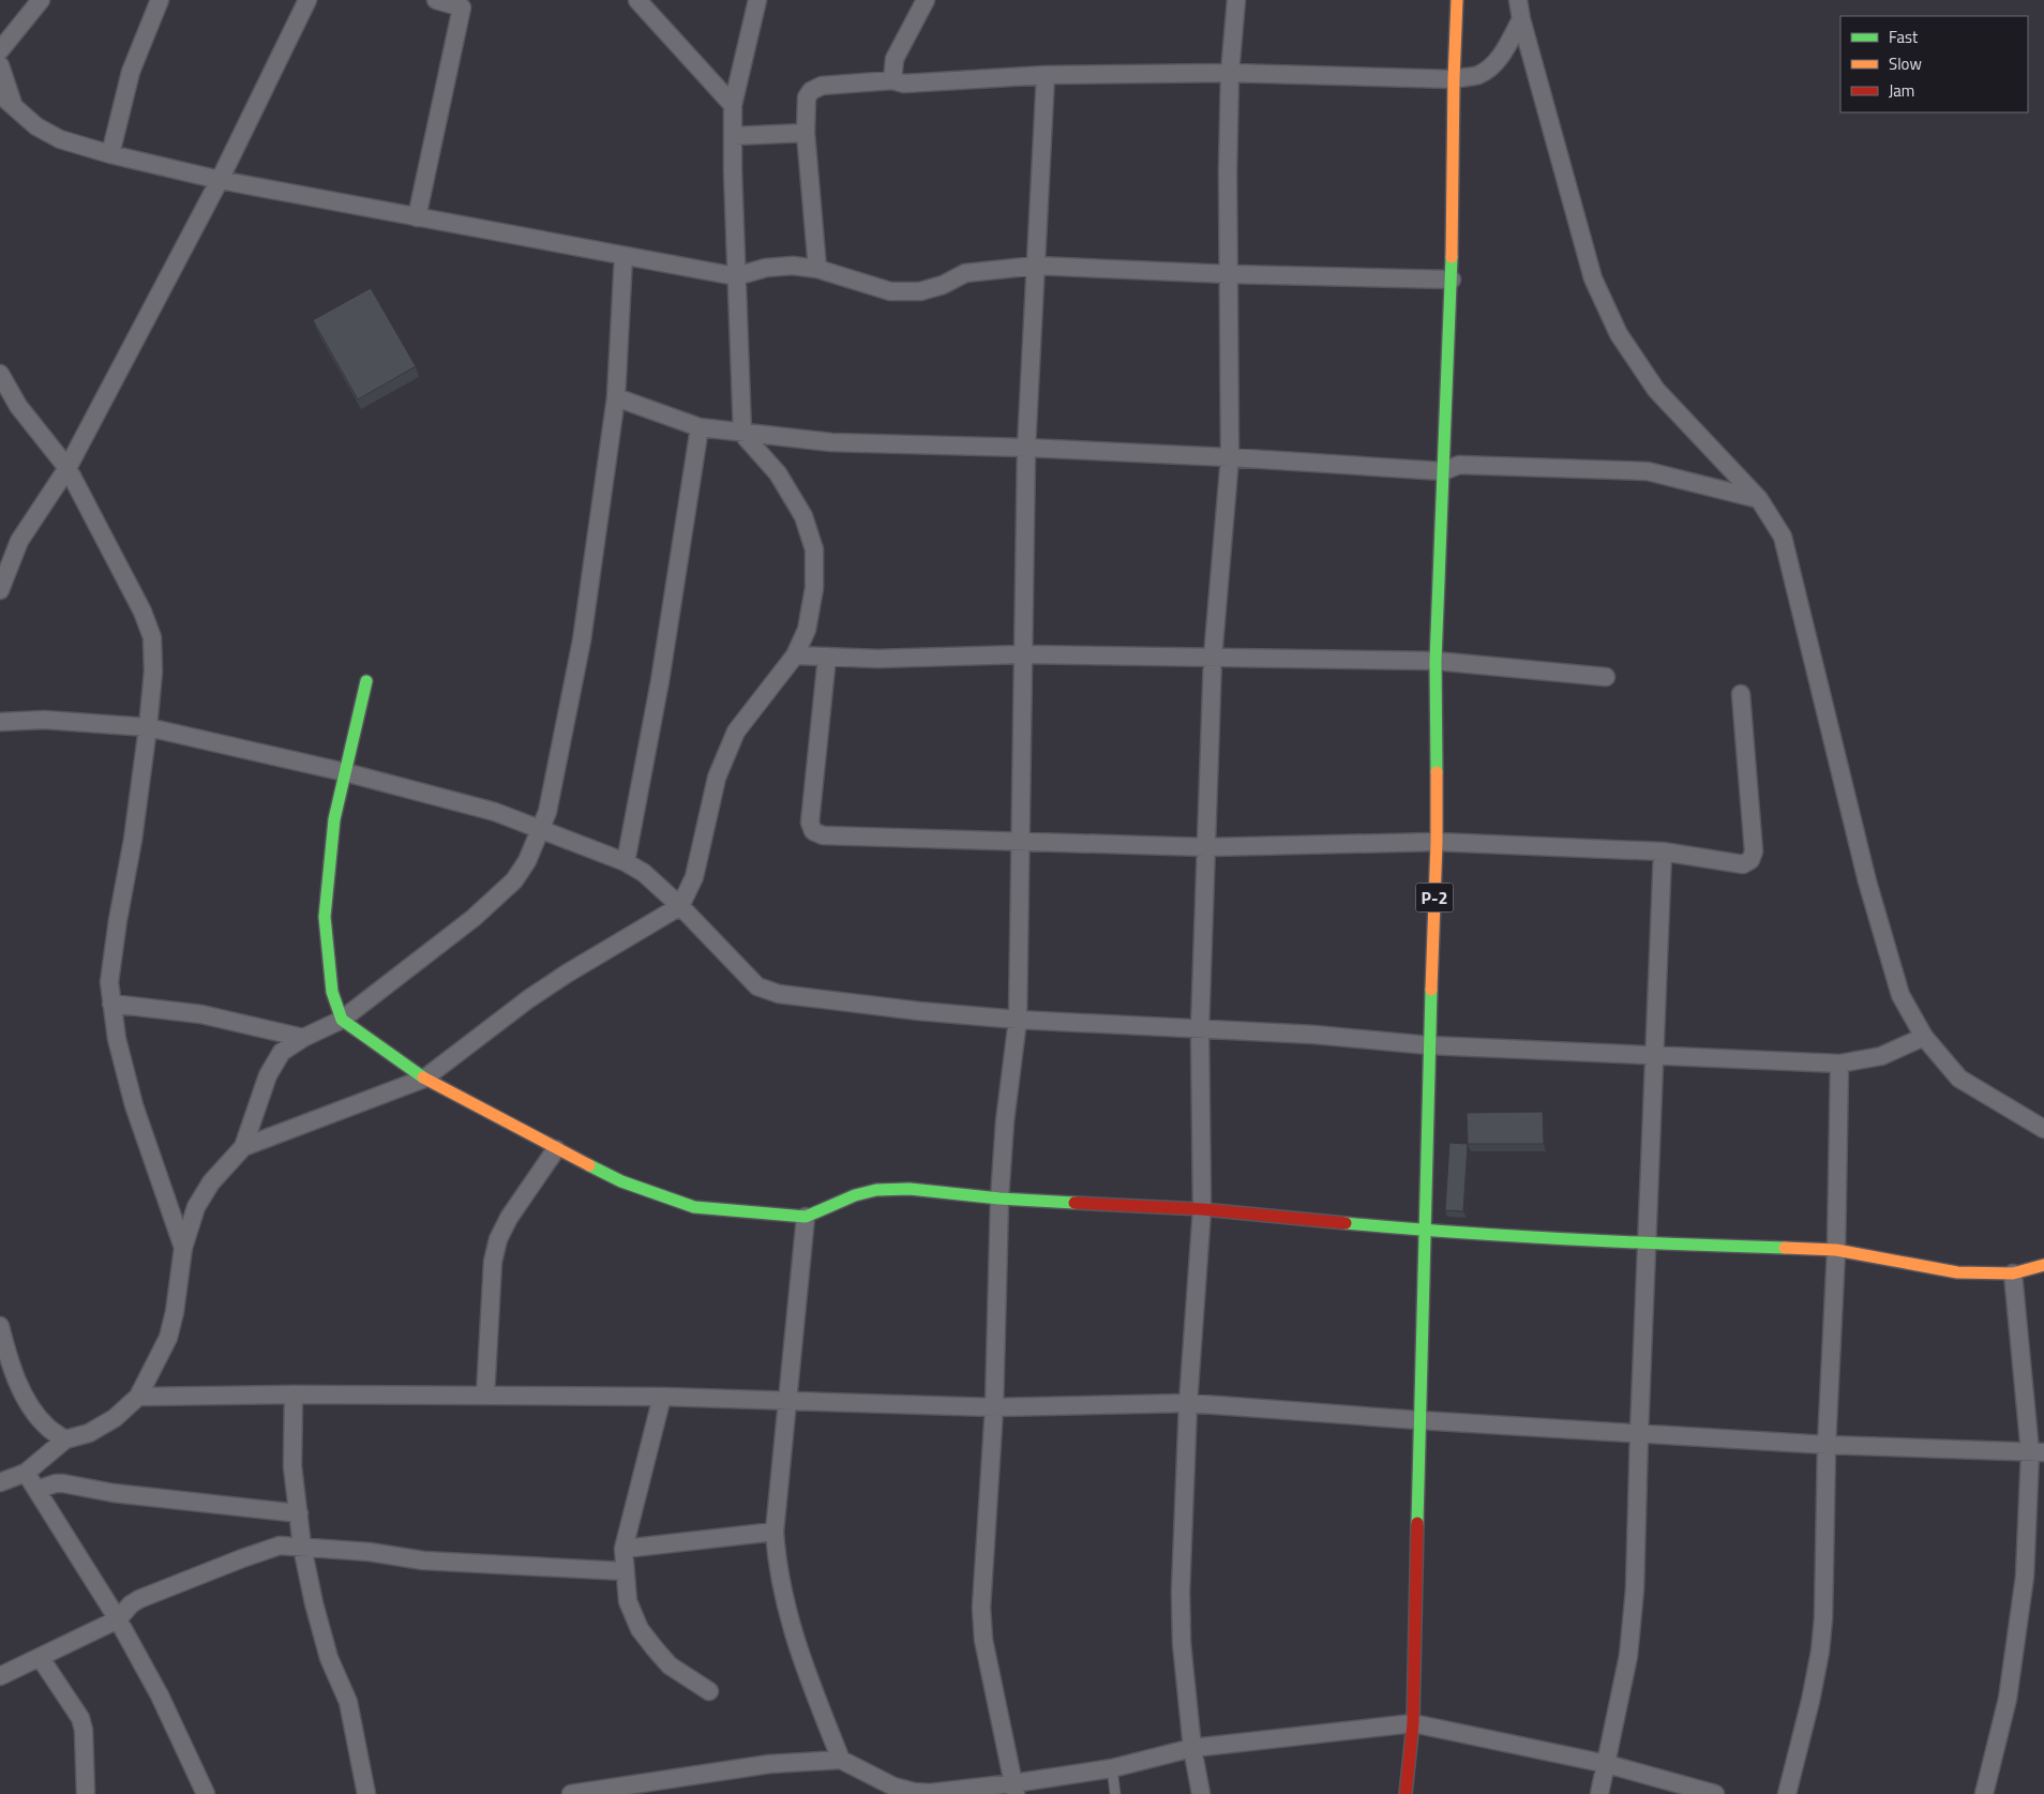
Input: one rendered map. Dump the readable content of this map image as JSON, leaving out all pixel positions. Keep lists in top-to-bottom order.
{
  "streets": {
    "main road": ["P-2"]
  },
  "legend": ["Fast", "Slow", "Jam"]
}
